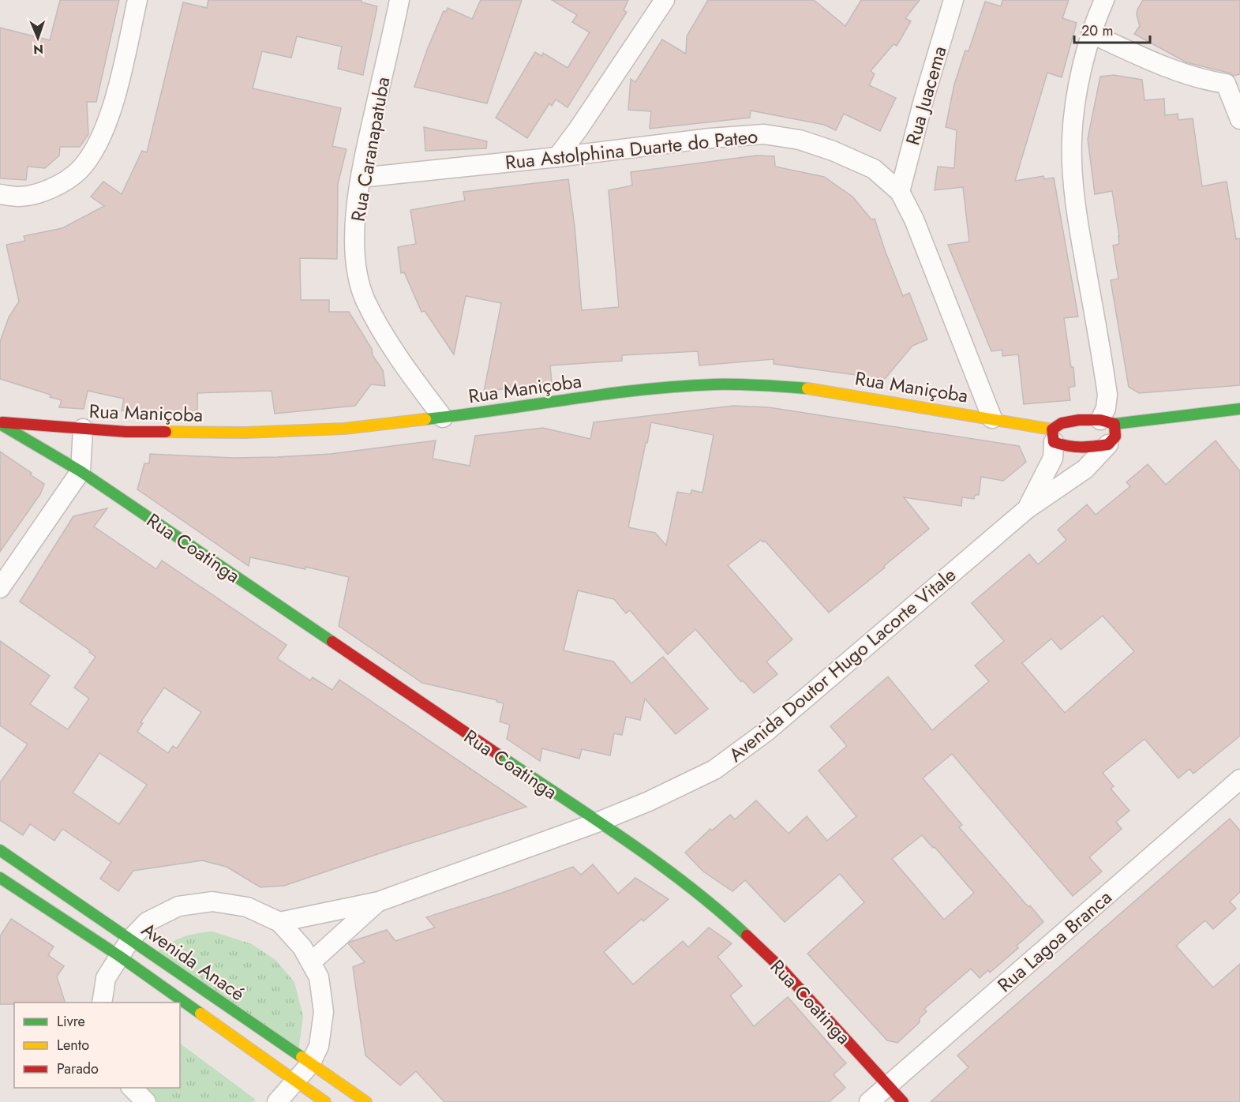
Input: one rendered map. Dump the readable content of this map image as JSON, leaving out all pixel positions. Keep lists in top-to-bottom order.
{
  "streets": {
    "street": [
      "Rua Juacema",
      "Rua Caranapatuba",
      "Rua Astolphina Duarte do Pateo",
      "Rua Maniçoba",
      "Rua Coatinga",
      "Avenida Doutor Hugo Lacorte Vitale",
      "Rua Lagoa Branca",
      "Avenida Anacé"
    ]
  },
  "crossings": [
    ["Rua Juacema", "Rua Astolphina Duarte do Pateo"],
    ["Rua Caranapatuba", "Rua Astolphina Duarte do Pateo"],
    ["Rua Caranapatuba", "Rua Maniçoba"],
    ["Rua Astolphina Duarte do Pateo", "Rua Maniçoba"],
    ["Rua Maniçoba", "Rua Coatinga"],
    ["Rua Maniçoba", "Avenida Doutor Hugo Lacorte Vitale"],
    ["Rua Coatinga", "Avenida Doutor Hugo Lacorte Vitale"],
    ["Rua Coatinga", "Rua Lagoa Branca"]
  ],
  "legend": ["Livre", "Lento", "Parado"],
  "scale_bar": "20 m",
  "north": "bottom"
}
